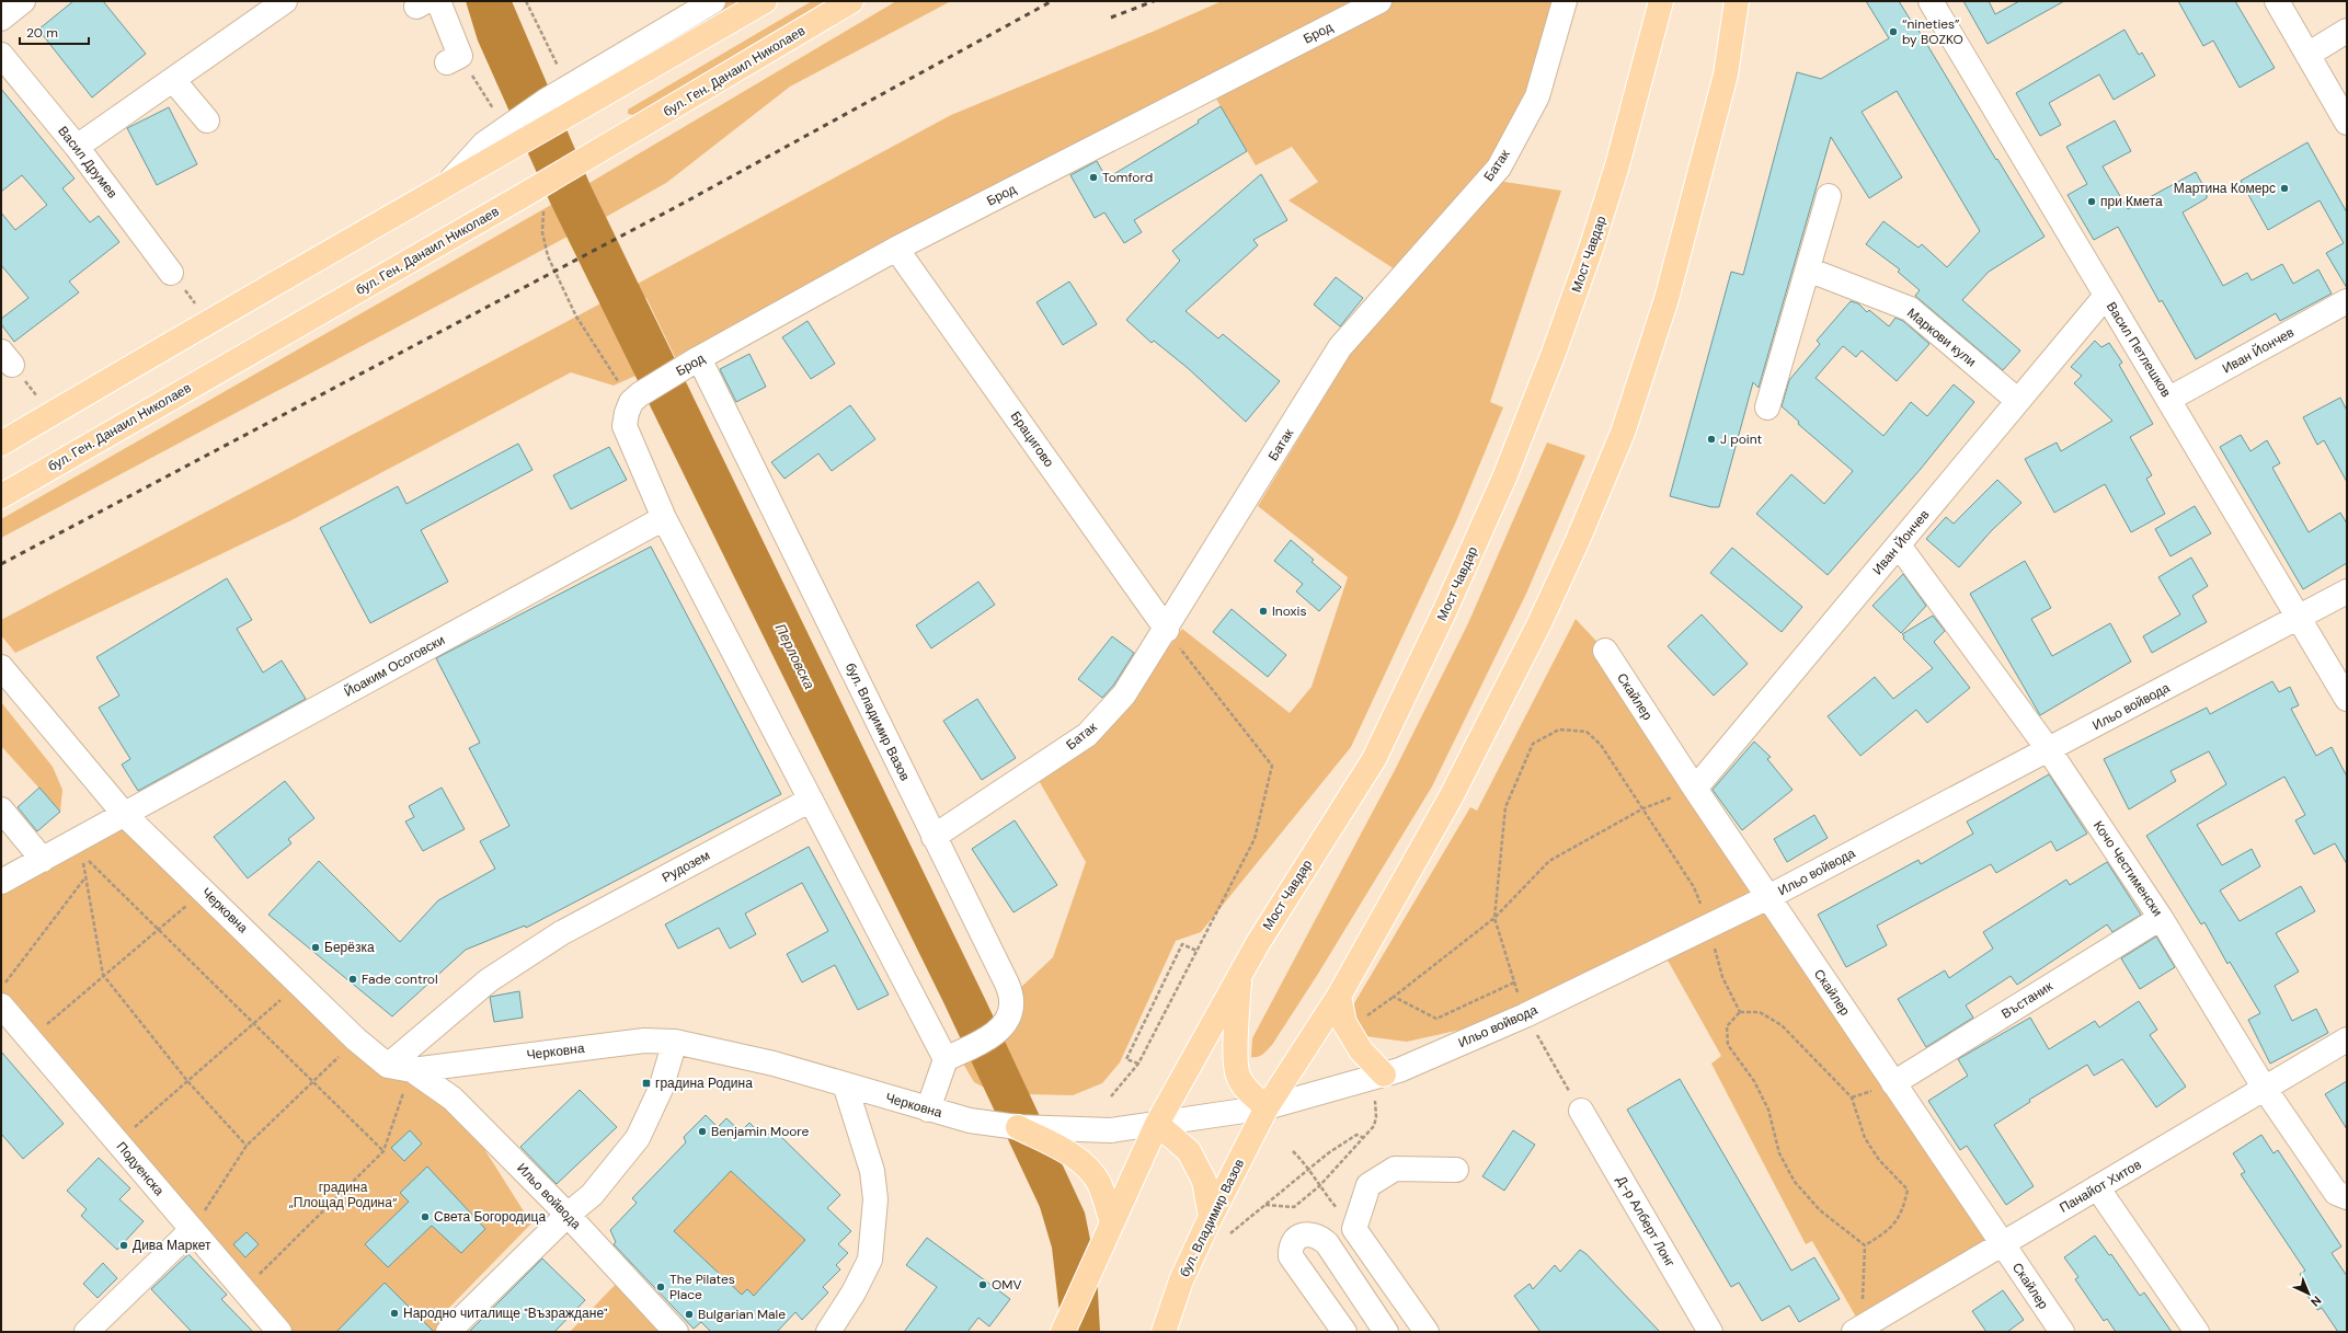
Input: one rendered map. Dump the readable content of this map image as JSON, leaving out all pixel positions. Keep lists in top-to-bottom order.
{
  "streets": {
    "main road": ["бул. Ген. Данаил Николаев", "Мост Чавдар", "бул. Владимир Вазов"],
    "street": [
      "Брод",
      "Васил Друмев",
      "Батак",
      "Маркови кули",
      "Васил Петлешков",
      "Иван Йончев",
      "Брацигово",
      "Йоаким Осоговски",
      "Скайлер",
      "Ильо войвода",
      "Рудозем",
      "Кочо Честименски",
      "Черковна",
      "Въстаник",
      "Подуенска",
      "Панайот Хитов",
      "Д-р Алберт Лонг"
    ]
  },
  "crossings": [
    ["Брод", "Брацигово"],
    ["Брод", "бул. Владимир Вазов"],
    ["Батак", "Брацигово"],
    ["Батак", "бул. Владимир Вазов"],
    ["Мост Чавдар", "Черковна"],
    ["Маркови кули", "Иван Йончев"],
    ["Васил Петлешков", "Иван Йончев"],
    ["Васил Петлешков", "Ильо войвода"],
    ["Иван Йончев", "Скайлер"],
    ["Иван Йончев", "Кочо Честименски"],
    ["Йоаким Осоговски", "Черковна"],
    ["Скайлер", "Ильо войвода"],
    ["Скайлер", "Въстаник"],
    ["Скайлер", "Панайот Хитов"],
    ["Ильо войвода", "бул. Владимир Вазов"],
    ["Ильо войвода", "Кочо Честименски"],
    ["Ильо войвода", "Черковна"],
    ["бул. Владимир Вазов", "Черковна"],
    ["Рудозем", "Черковна"],
    ["Кочо Честименски", "Въстаник"],
    ["Кочо Честименски", "Панайот Хитов"]
  ],
  "water": ["Перловска"],
  "parks": ["градина „Площад Родина“"],
  "places": {
    "other": [
      "“nineties” by BOZKO",
      "Tomford",
      "Мартина Комерс",
      "при Кмета",
      "J point",
      "Inoxis",
      "Берёзка",
      "Fade control",
      "Benjamin Moore",
      "Света Богородица",
      "Дива Маркет",
      "OMV",
      "The Pilates Place",
      "Народно читалище \"Възраждане\"",
      "Bulgarian Male"
    ],
    "transit": ["градина Родина"]
  },
  "scale_bar": "20 m",
  "north": "bottom right"
}
